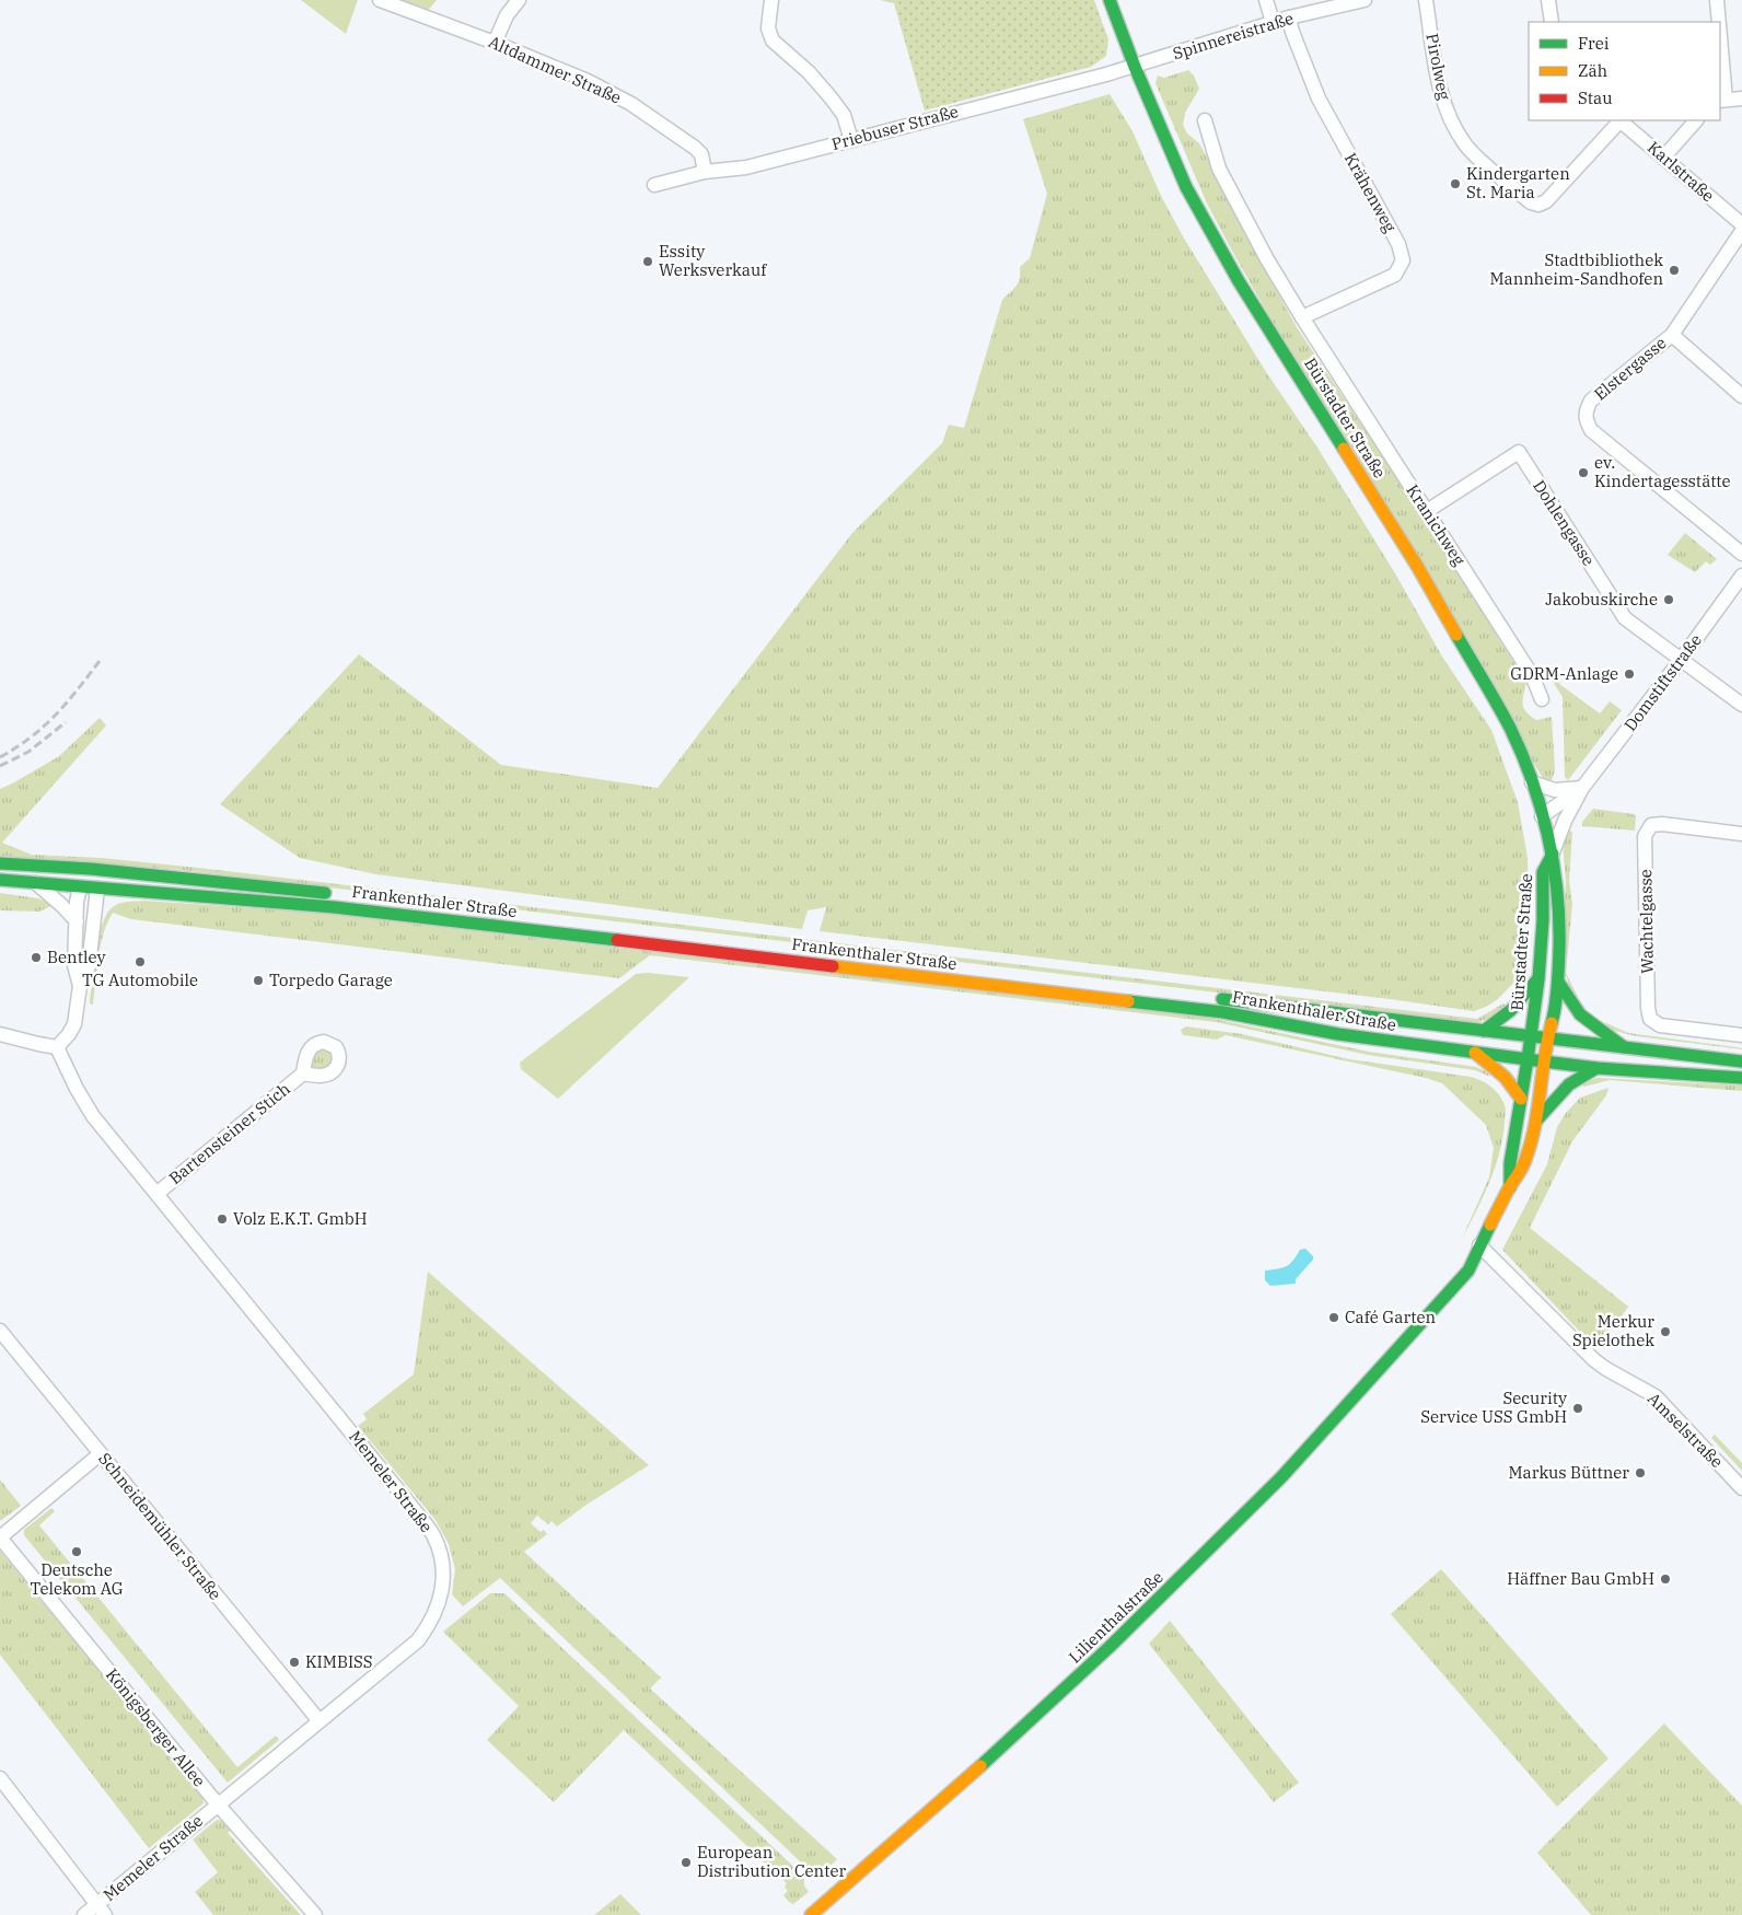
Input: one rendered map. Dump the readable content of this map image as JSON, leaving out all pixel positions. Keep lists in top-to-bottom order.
{
  "streets": {
    "main road": ["Bürstadter Straße", "Frankenthaler Straße", "Lilienthalstraße"],
    "street": [
      "Spinnereistraße",
      "Pirolweg",
      "Altdammer Straße",
      "Priebuser Straße",
      "Karlstraße",
      "Krähenweg",
      "Elstergasse",
      "Dohlengasse",
      "Kranichweg",
      "Domstiftstraße",
      "Wachtelgasse",
      "Bartensteiner Stich",
      "Amselstraße",
      "Memeler Straße",
      "Schneidemühler Straße",
      "Königsberger Allee"
    ]
  },
  "crossings": [
    ["Spinnereistraße", "Priebuser Straße"],
    ["Spinnereistraße", "Krähenweg"],
    ["Spinnereistraße", "Bürstadter Straße"],
    ["Pirolweg", "Karlstraße"],
    ["Altdammer Straße", "Priebuser Straße"],
    ["Priebuser Straße", "Bürstadter Straße"],
    ["Krähenweg", "Kranichweg"],
    ["Bürstadter Straße", "Frankenthaler Straße"],
    ["Bürstadter Straße", "Lilienthalstraße"],
    ["Dohlengasse", "Kranichweg"],
    ["Dohlengasse", "Domstiftstraße"],
    ["Frankenthaler Straße", "Lilienthalstraße"],
    ["Bartensteiner Stich", "Memeler Straße"],
    ["Amselstraße", "Lilienthalstraße"],
    ["Memeler Straße", "Schneidemühler Straße"],
    ["Memeler Straße", "Königsberger Allee"]
  ],
  "places": [
    "Kindergarten St. Maria",
    "Essity Werksverkauf",
    "Stadtbibliothek Mannheim-Sandhofen",
    "ev. Kindertagesstätte",
    "Jakobuskirche",
    "GDRM-Anlage",
    "Bentley",
    "TG Automobile",
    "Torpedo Garage",
    "Volz E.K.T. GmbH",
    "Café Garten",
    "Merkur Spielothek",
    "Security Service USS GmbH",
    "Markus Büttner",
    "Deutsche Telekom AG",
    "Häffner Bau GmbH",
    "KIMBISS",
    "European Distribution Center"
  ],
  "legend": ["Frei", "Zäh", "Stau"]
}
